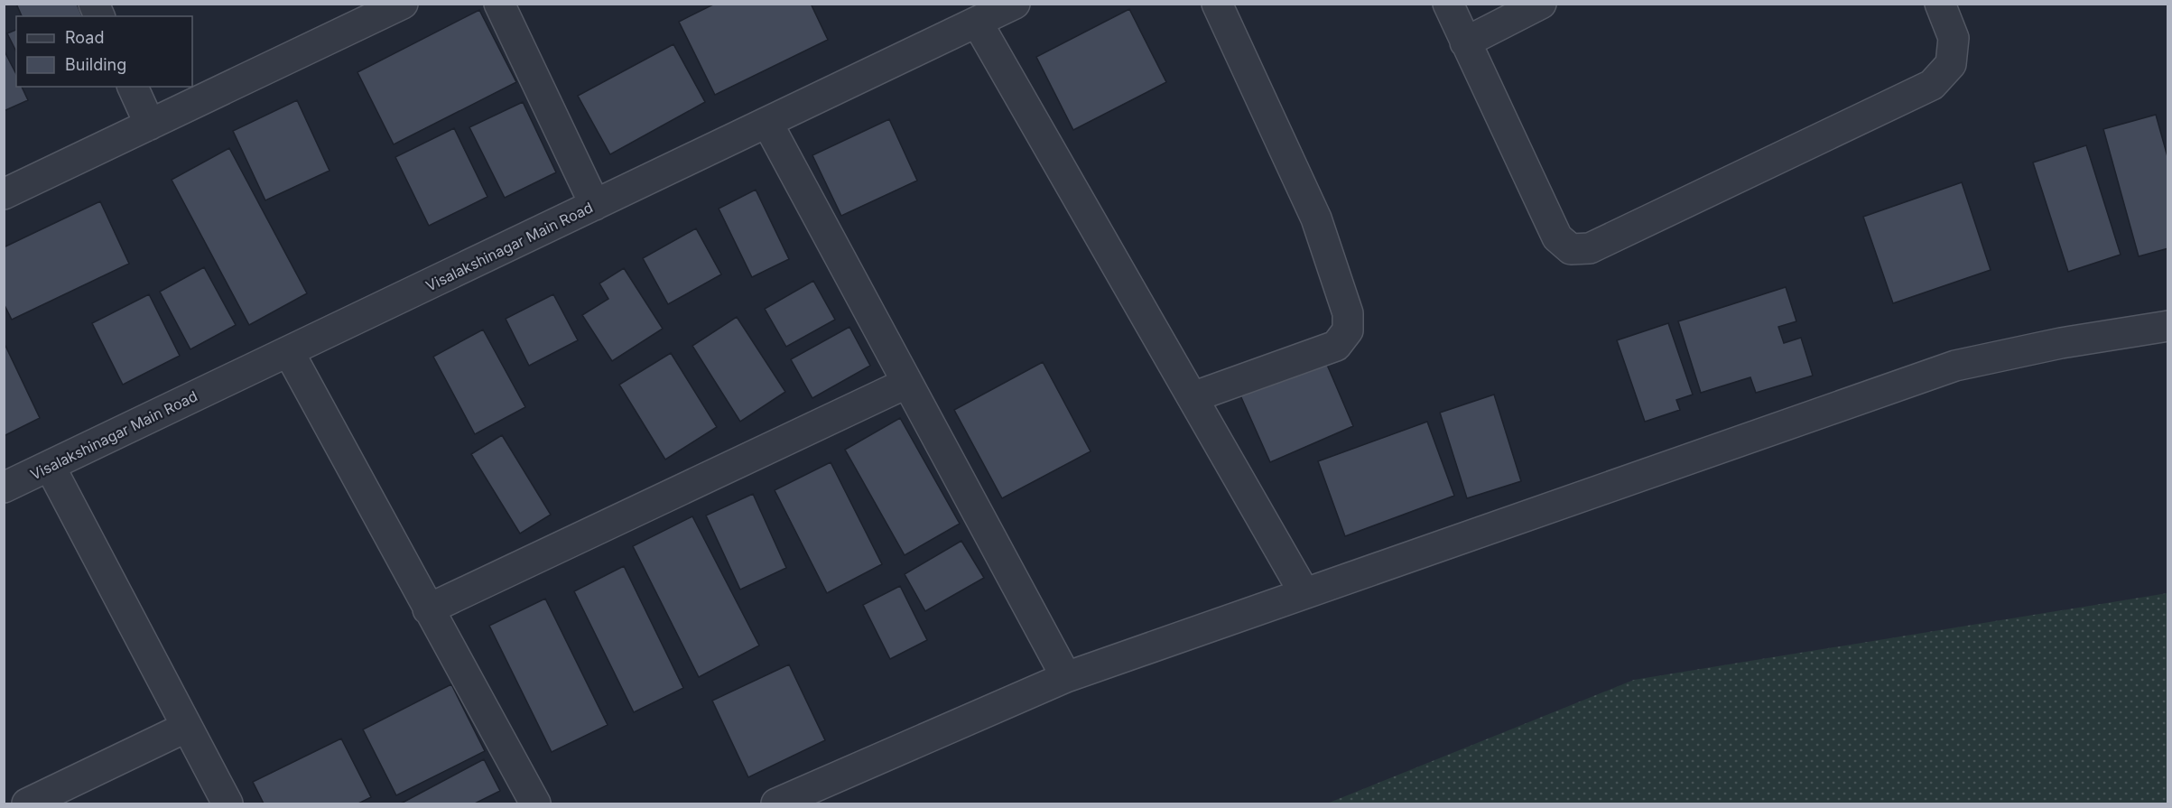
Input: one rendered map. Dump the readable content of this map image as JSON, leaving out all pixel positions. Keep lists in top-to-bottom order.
{
  "streets": {
    "street": ["Visalakshinagar Main Road"]
  },
  "legend": ["Road", "Building"]
}
